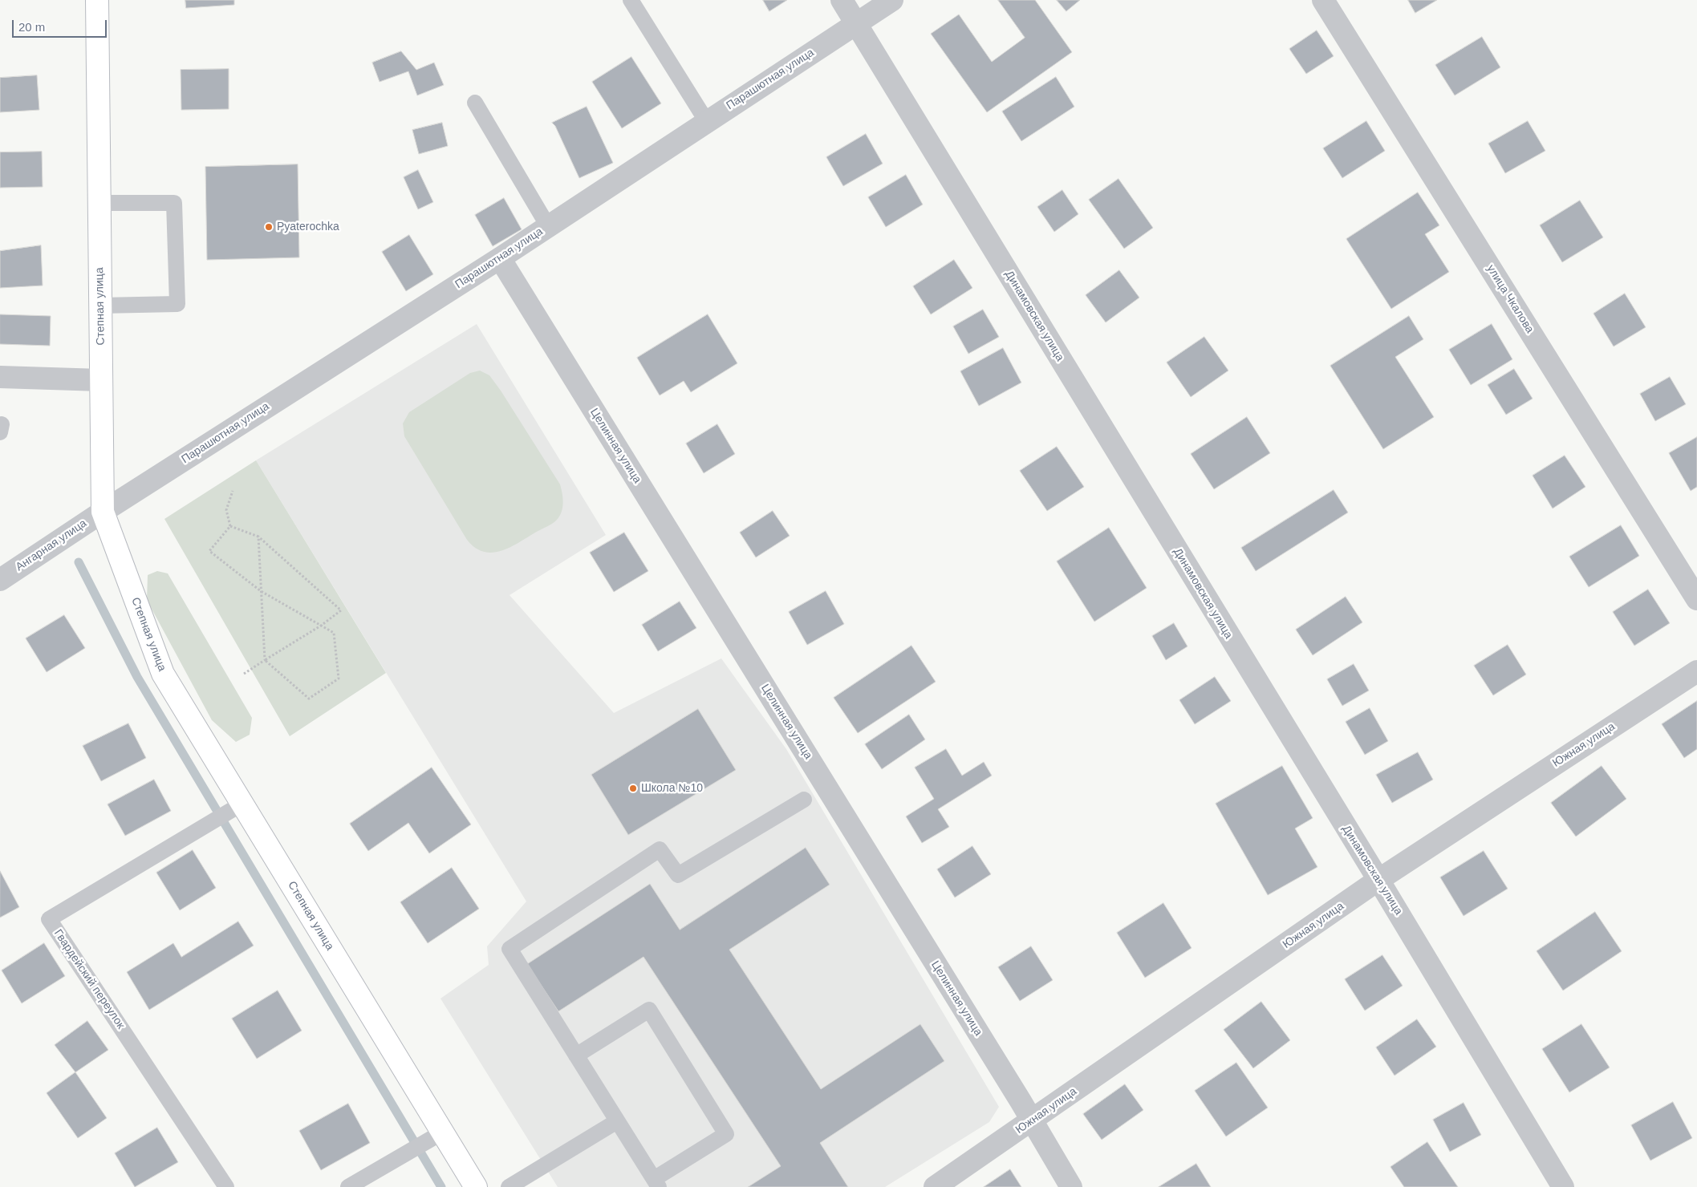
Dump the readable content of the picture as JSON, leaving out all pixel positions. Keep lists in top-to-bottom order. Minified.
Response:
{"streets":{"street":["Парашютная улица","улица Чкалова","Степная улица","Динамовская улица","Целинная улица","Ангарная улица","Южная улица"],"lane":["Гвардейский переулок"]},"crossings":[["Парашютная улица","Степная улица"],["Парашютная улица","Динамовская улица"],["Парашютная улица","Целинная улица"],["Парашютная улица","Ангарная улица"],["Степная улица","Ангарная улица"],["Степная улица","Гвардейский переулок"],["Динамовская улица","Южная улица"],["Целинная улица","Южная улица"]],"places":["Pyaterochka","Школа №10"],"scale_bar":"20 m"}
